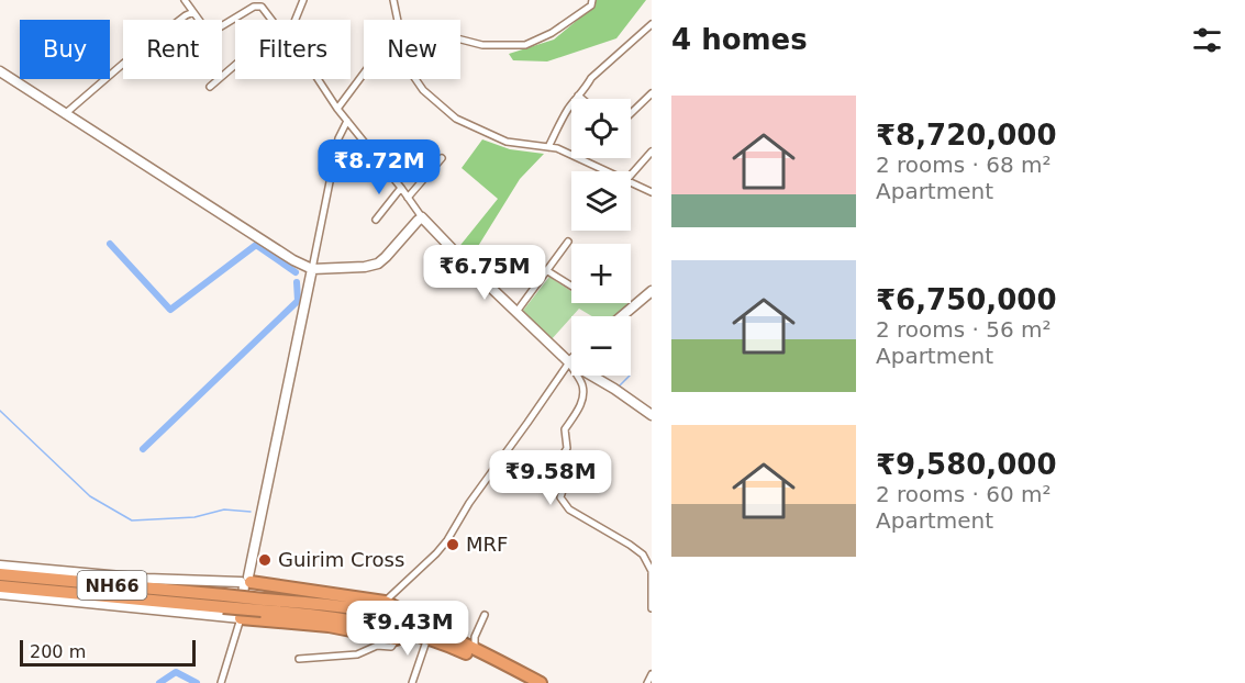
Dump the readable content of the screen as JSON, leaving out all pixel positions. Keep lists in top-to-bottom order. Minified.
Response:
{"streets":{"highway":["NH66"]},"places":["MRF","Guirim Cross"],"scale_bar":"200 m","page":{"heading":"4 homes","chip":["Buy","Rent","Filters","New"],"list":[{"name":"₹8,720,000","note":"2 rooms · 68 m² · Apartment"},{"name":"₹6,750,000","note":"2 rooms · 56 m² · Apartment"},{"name":"₹9,580,000","note":"2 rooms · 60 m² · Apartment"}],"map_buttons":["+","−"],"price":["₹8.72M","₹6.75M","₹9.58M","₹9.43M"],"scale":"200 m"}}
